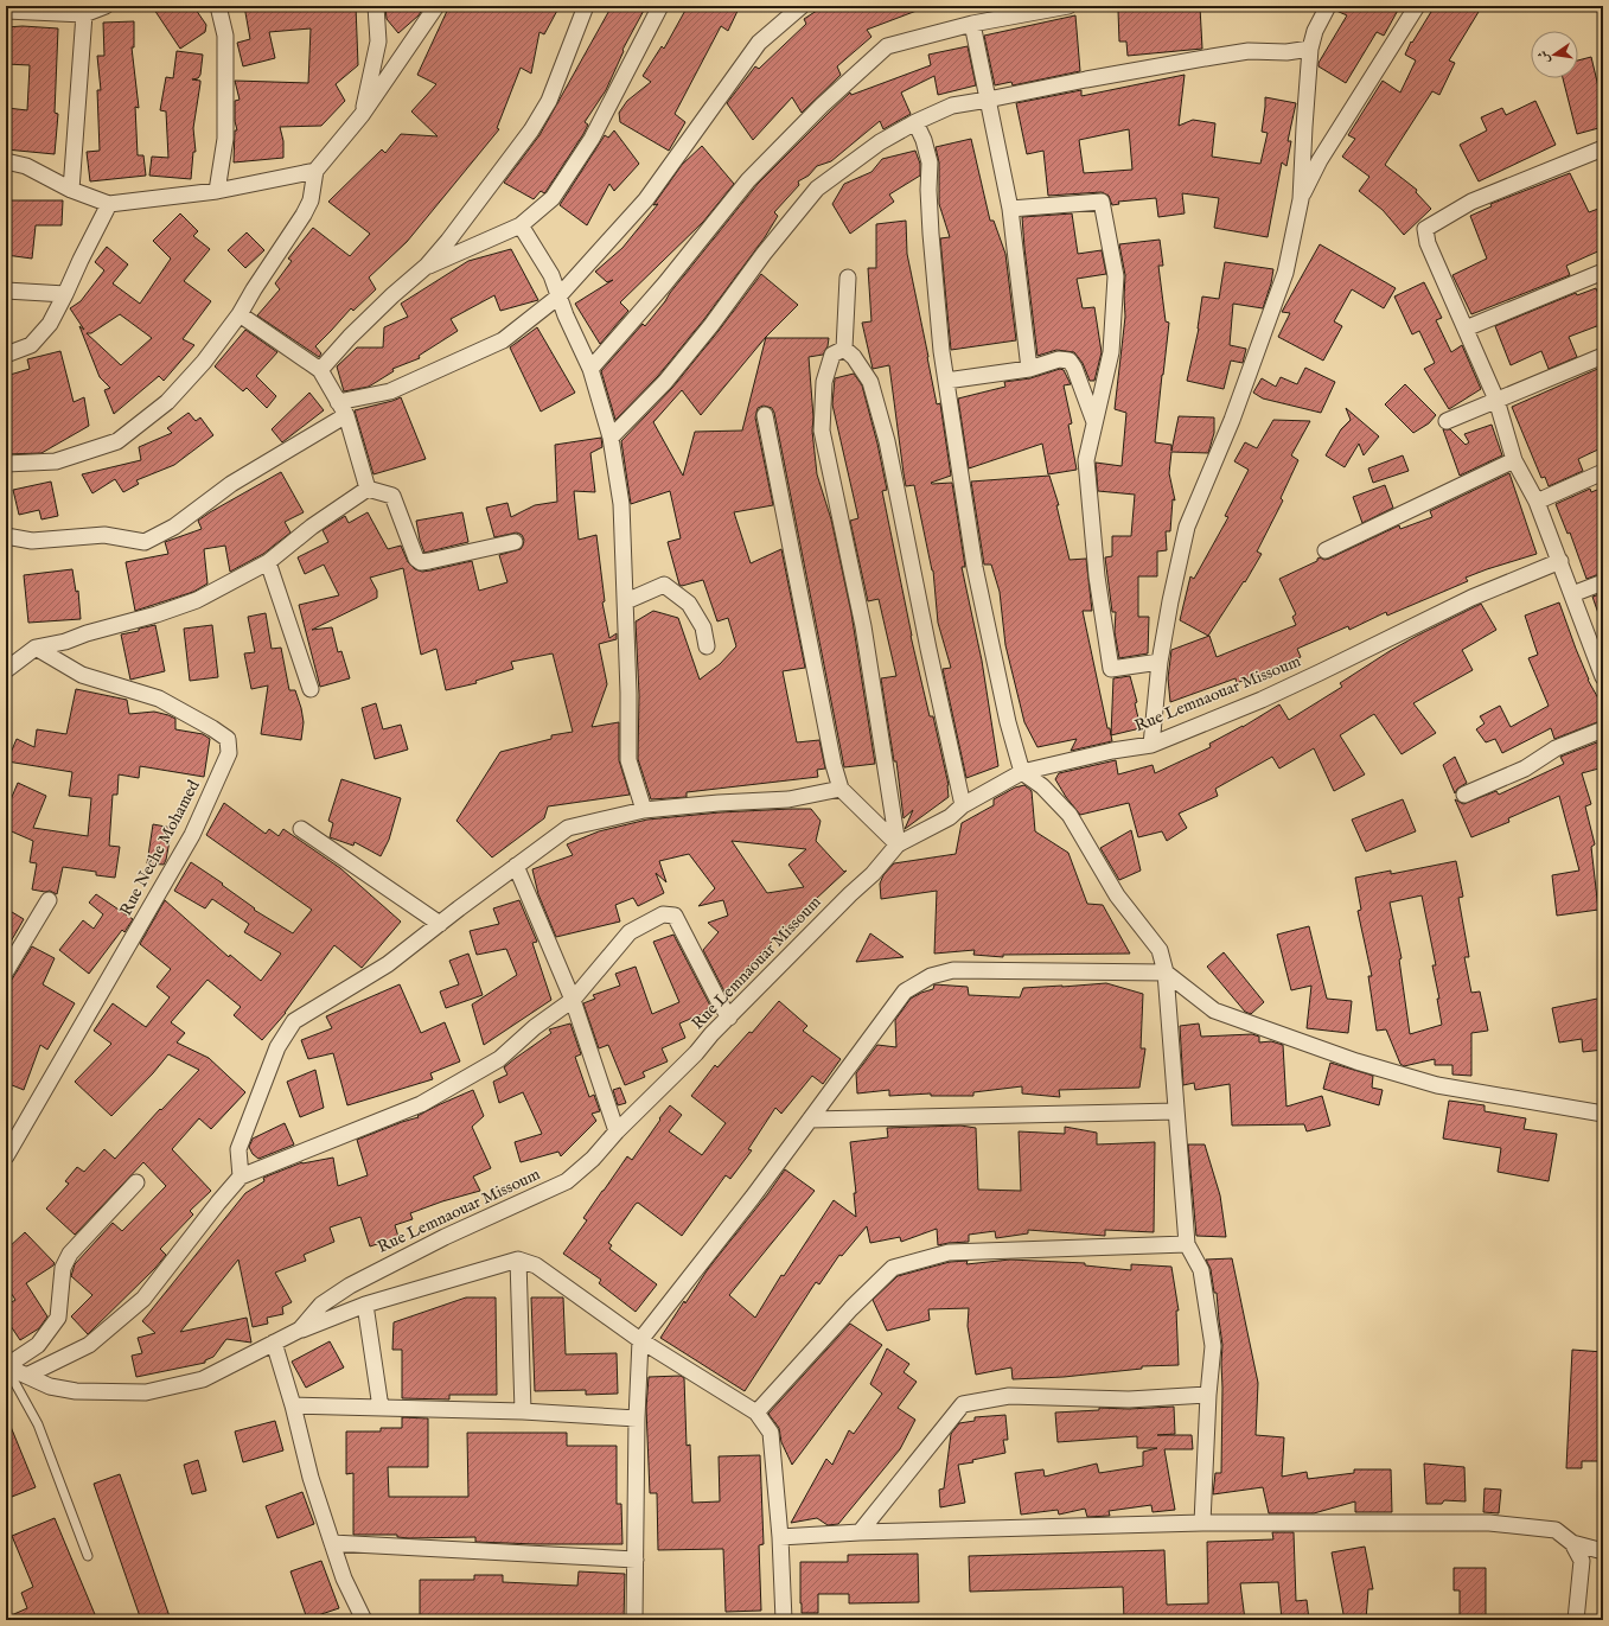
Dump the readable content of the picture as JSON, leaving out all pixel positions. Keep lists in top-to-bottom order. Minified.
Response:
{"streets":{"street":["Rue Lemnaouar Missoum","Rue Neche Mohamed"]},"north":"left"}
